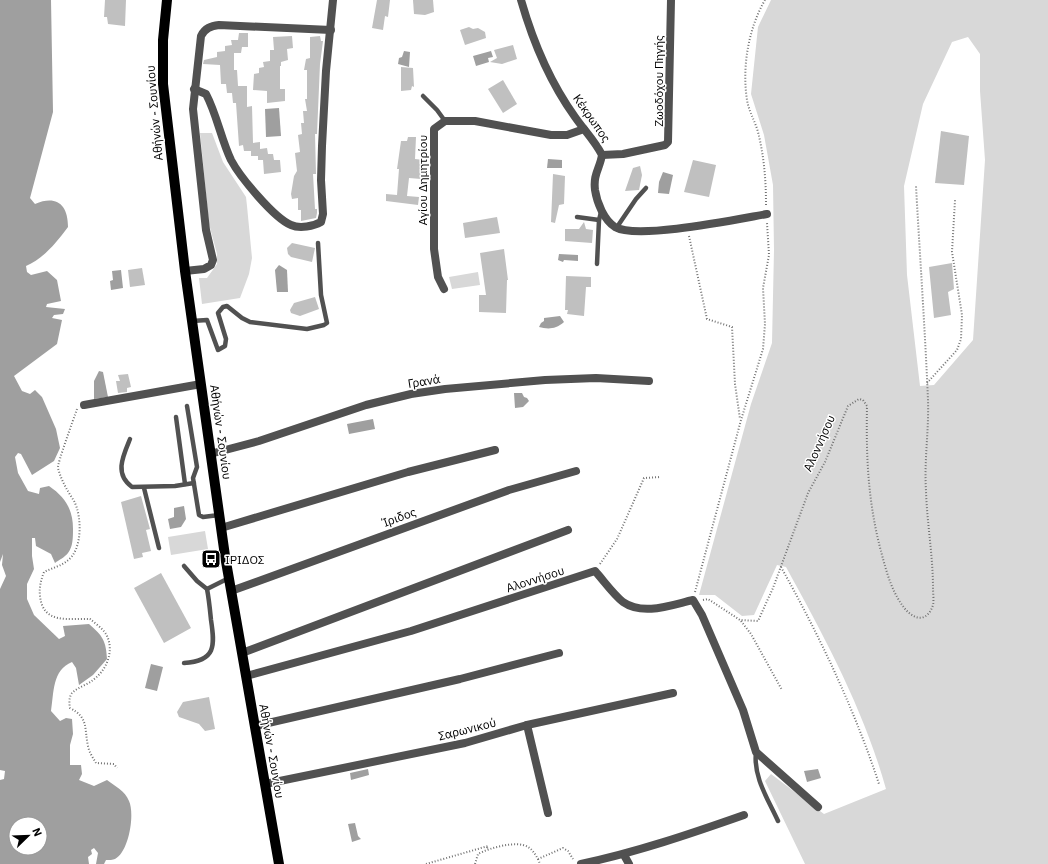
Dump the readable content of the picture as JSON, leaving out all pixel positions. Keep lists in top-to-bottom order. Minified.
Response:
{"streets":{"main road":["Αθήνών - Σουνίου"],"street":["Ζωοδόχου Πηγής","Κέκρωπος","Αγίου Δημητρίου","Γρανά","Αλοννήσου","Ίριδος","Σαρωνικού"]},"crossings":[["Ζωοδόχου Πηγής","Κέκρωπος"],["Αθήνών - Σουνίου","Γρανά"],["Αθήνών - Σουνίου","Αλοννήσου"],["Αθήνών - Σουνίου","Ίριδος"],["Αθήνών - Σουνίου","Σαρωνικού"]],"places":{"bus stop":["ΙΡΙΔΟΣ"]},"north":"top right"}
